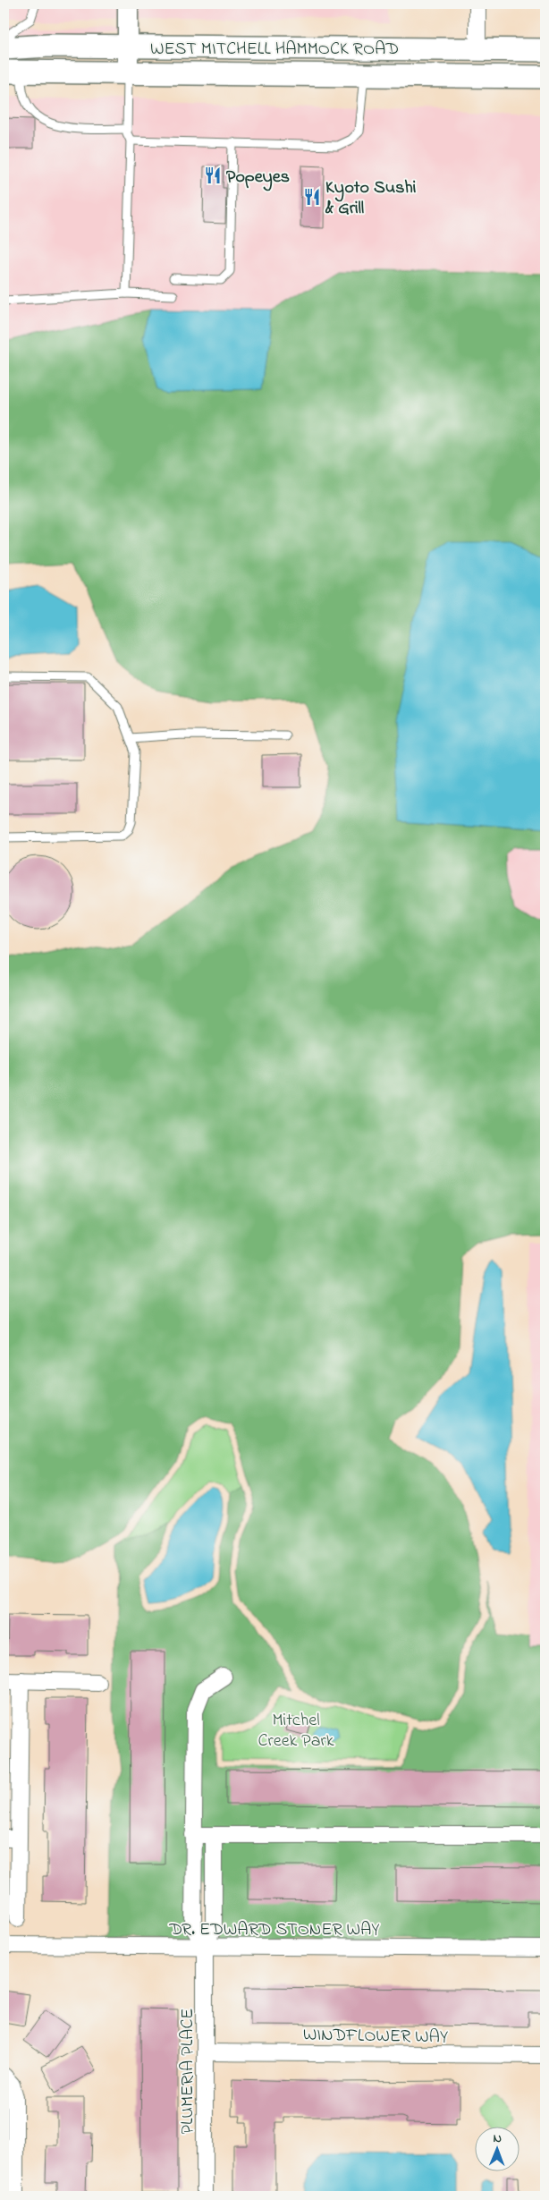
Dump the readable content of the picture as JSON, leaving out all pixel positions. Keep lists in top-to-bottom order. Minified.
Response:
{"streets":{"main road":["WEST MITCHELL HAMMOCK ROAD"],"street":["DR. EDWARD STONER WAY","WINDFLOWER WAY","PLUMERIA PLACE"]},"crossings":[["DR. EDWARD STONER WAY","PLUMERIA PLACE"],["WINDFLOWER WAY","PLUMERIA PLACE"]],"parks":["Mitchel Creek Park"],"places":{"restaurant":["Popeyes","Kyoto Sushi & Grill"]},"north":"top"}
